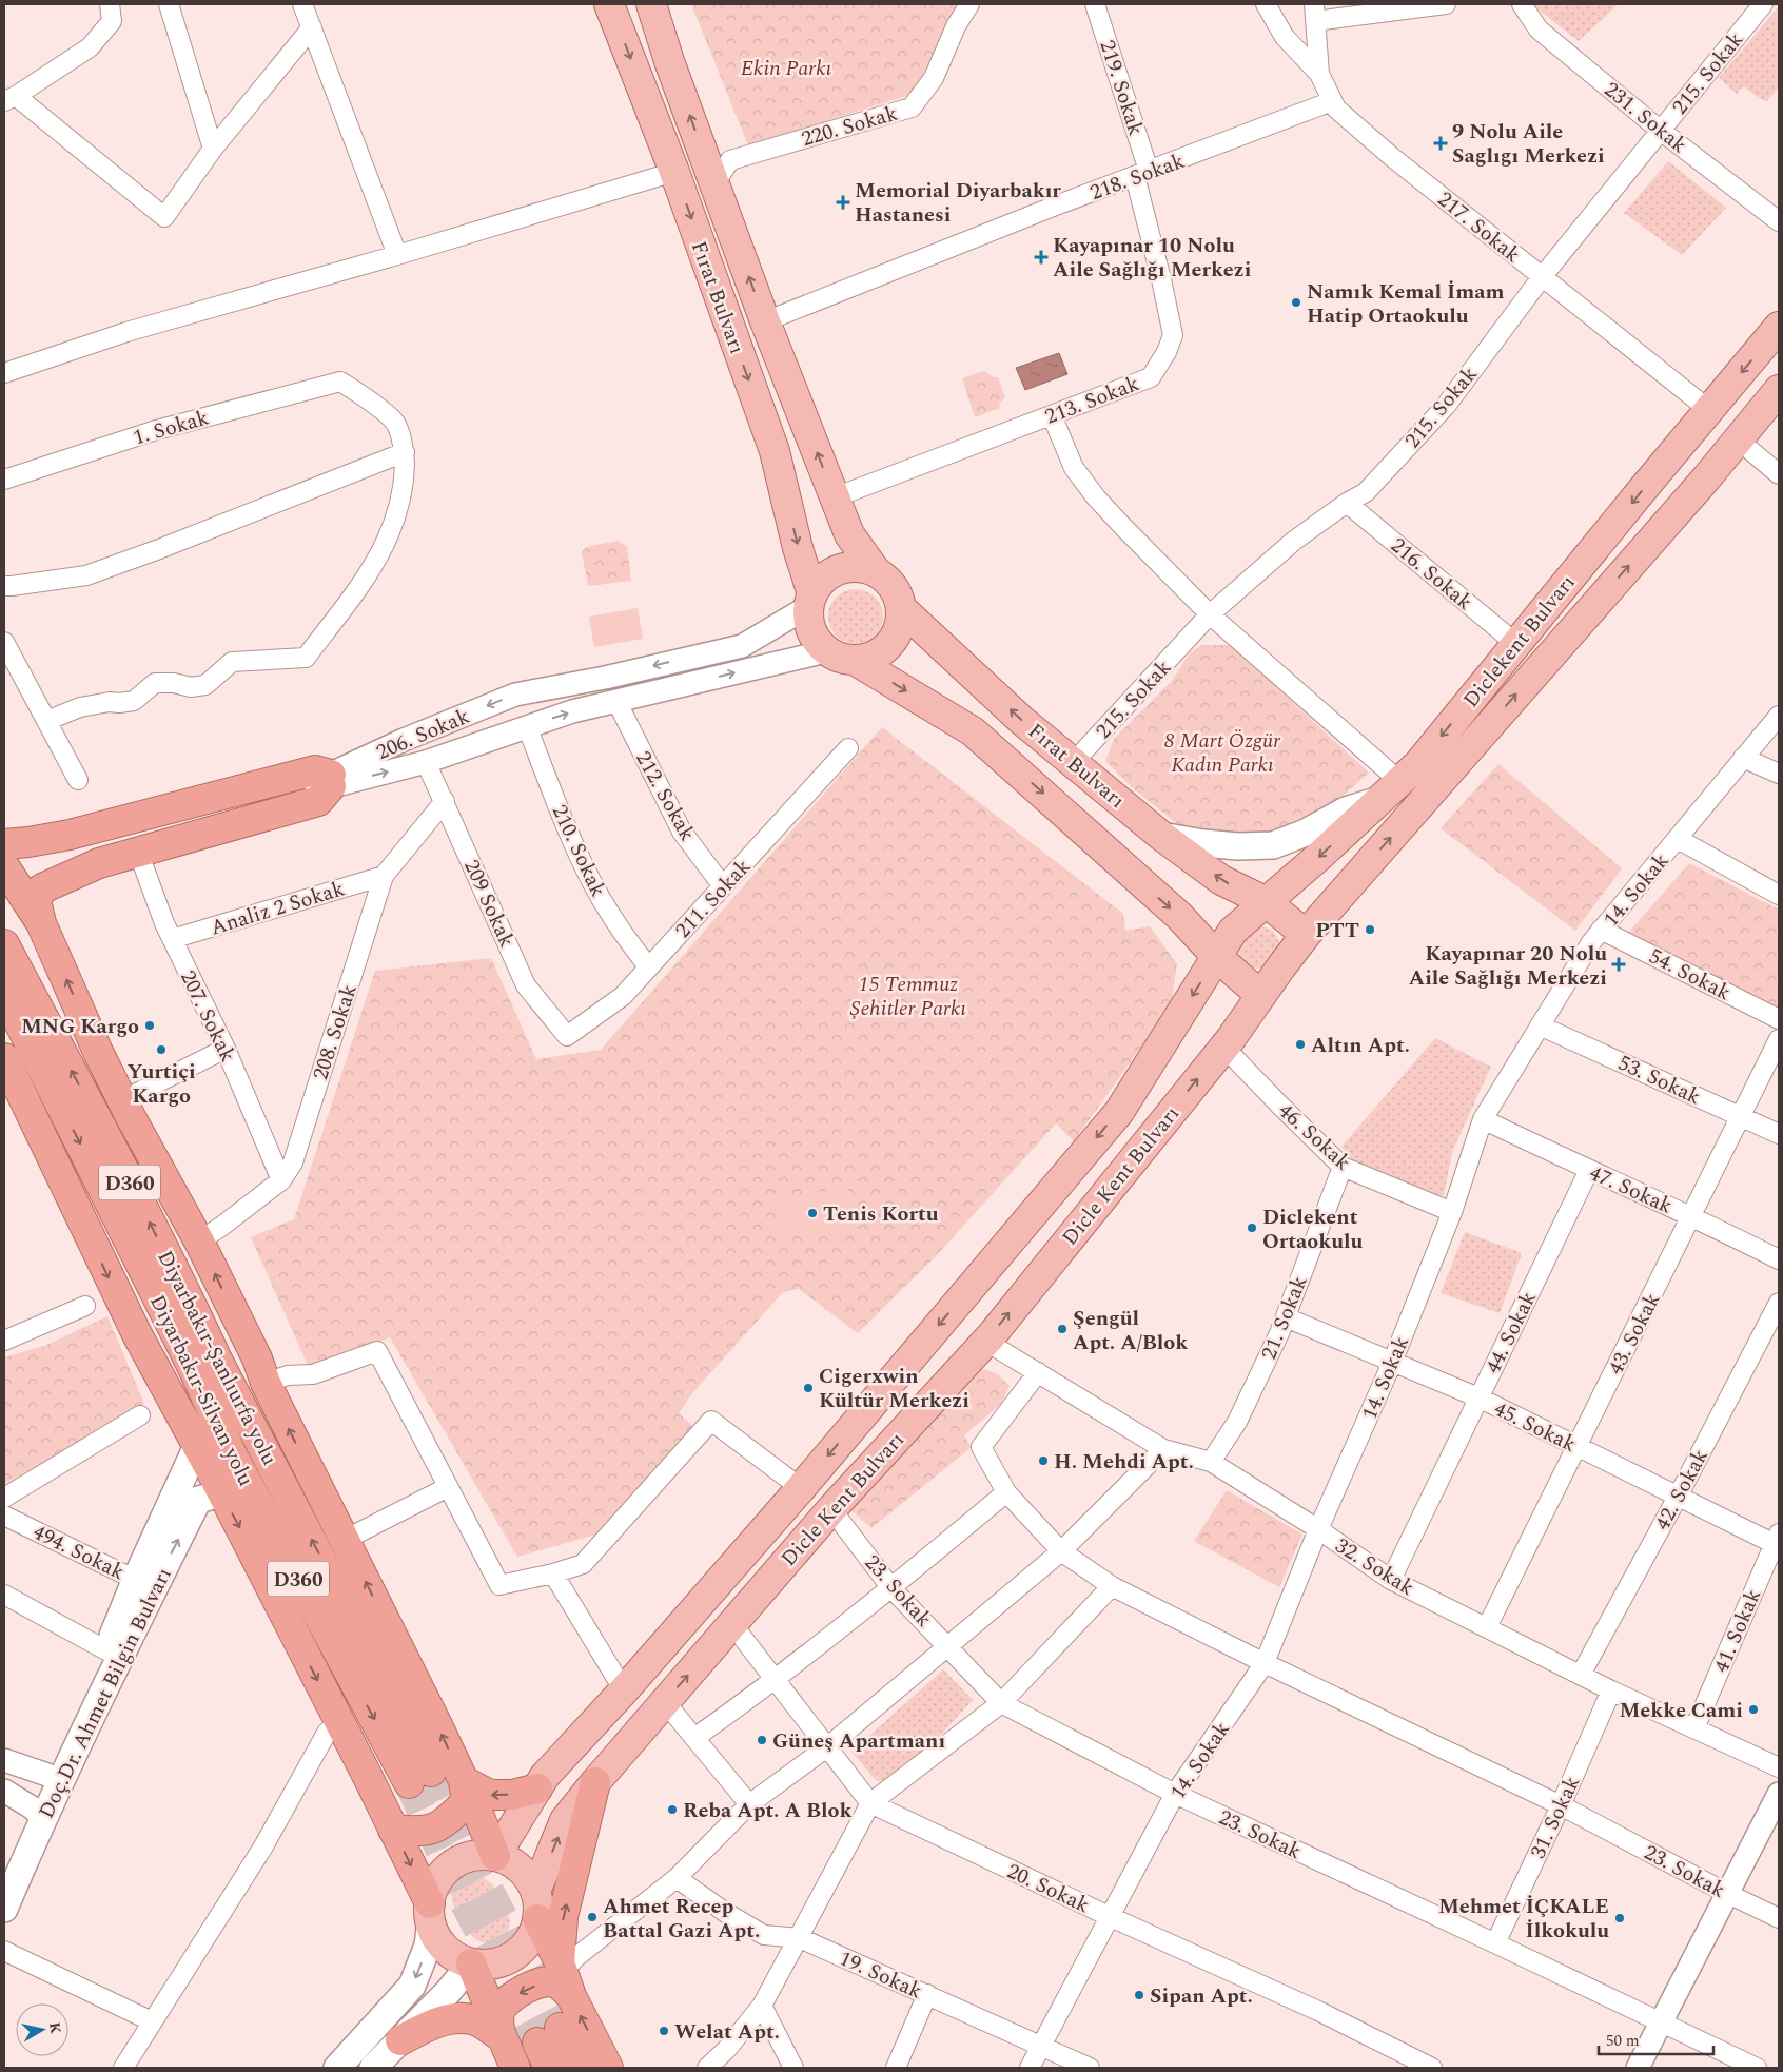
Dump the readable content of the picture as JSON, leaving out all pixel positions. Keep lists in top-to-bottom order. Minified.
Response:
{"streets":{"highway":["D360","Diyarbakır-Şanlıurfa yolu","Diyarbakır-Silvan yolu"],"main road":["Fırat Bulvarı","Diclekent Bulvarı","Dicle Kent Bulvarı","Doç.Dr. Ahmet Bilgin Bulvarı"],"street":["215. Sokak","219. Sokak","231. Sokak","220. Sokak","218. Sokak","217. Sokak","213. Sokak","1. Sokak","216. Sokak","206. Sokak","212. Sokak","210. Sokak","14. Sokak","211. Sokak","209 Sokak","Analiz 2 Sokak","54. Sokak","207. Sokak","208. Sokak","53. Sokak","46. Sokak","47. Sokak","21. Sokak","44. Sokak","43. Sokak","45. Sokak","42. Sokak","494. Sokak","32. Sokak","23. Sokak","41. Sokak","31. Sokak","20. Sokak","19. Sokak"]},"crossings":[["215. Sokak","231. Sokak"],["215. Sokak","217. Sokak"],["215. Sokak","Fırat Bulvarı"],["215. Sokak","216. Sokak"],["219. Sokak","218. Sokak"],["219. Sokak","213. Sokak"],["220. Sokak","Fırat Bulvarı"],["218. Sokak","217. Sokak"],["218. Sokak","Fırat Bulvarı"],["218. Sokak","213. Sokak"],["217. Sokak","Diclekent Bulvarı"],["Fırat Bulvarı","213. Sokak"],["Fırat Bulvarı","Diclekent Bulvarı"],["Fırat Bulvarı","206. Sokak"],["Fırat Bulvarı","Dicle Kent Bulvarı"],["216. Sokak","Diclekent Bulvarı"],["Diclekent Bulvarı","Dicle Kent Bulvarı"],["206. Sokak","212. Sokak"],["206. Sokak","210. Sokak"],["206. Sokak","209 Sokak"],["212. Sokak","211. Sokak"],["210. Sokak","211. Sokak"],["14. Sokak","54. Sokak"],["14. Sokak","53. Sokak"],["14. Sokak","46. Sokak"],["14. Sokak","47. Sokak"],["14. Sokak","45. Sokak"],["14. Sokak","32. Sokak"],["14. Sokak","23. Sokak"],["14. Sokak","20. Sokak"],["14. Sokak","19. Sokak"],["211. Sokak","209 Sokak"],["209 Sokak","208. Sokak"],["Analiz 2 Sokak","207. Sokak"],["Analiz 2 Sokak","208. Sokak"],["207. Sokak","208. Sokak"],["53. Sokak","43. Sokak"],["46. Sokak","Dicle Kent Bulvarı"],["46. Sokak","21. Sokak"],["Dicle Kent Bulvarı","32. Sokak"],["Dicle Kent Bulvarı","23. Sokak"],["Dicle Kent Bulvarı","20. Sokak"],["47. Sokak","44. Sokak"],["47. Sokak","43. Sokak"],["21. Sokak","45. Sokak"],["21. Sokak","32. Sokak"],["44. Sokak","45. Sokak"],["44. Sokak","32. Sokak"],["43. Sokak","45. Sokak"],["43. Sokak","32. Sokak"],["Diyarbakır-Şanlıurfa yolu","Diyarbakır-Silvan yolu"],["45. Sokak","42. Sokak"],["45. Sokak","41. Sokak"],["42. Sokak","32. Sokak"],["494. Sokak","Doç.Dr. Ahmet Bilgin Bulvarı"],["32. Sokak","23. Sokak"],["32. Sokak","41. Sokak"],["32. Sokak","31. Sokak"],["23. Sokak","31. Sokak"]],"parks":["Ekin Parkı","8 Mart Özgür Kadın Parkı","15 Temmuz Şehitler Parkı"],"places":{"health":["9 Nolu Aile Saglıgı Merkezi","Memorial Diyarbakır Hastanesi","Kayapınar 10 Nolu Aile Sağlığı Merkezi","Kayapınar 20 Nolu Aile Sağlığı Merkezi"],"other":["Namık Kemal İmam Hatip Ortaokulu","PTT","MNG Kargo","Altın Apt.","Yurtiçi Kargo","Tenis Kortu","Diclekent Ortaokulu","Şengül Apt. A/Blok","Cigerxwin Kültür Merkezi","H. Mehdi Apt.","Mekke Cami","Güneş Apartmanı","Reba Apt. A Blok","Ahmet Recep Battal Gazi Apt.","Mehmet İÇKALE İlkokulu","Sipan Apt.","Welat Apt."]},"scale_bar":"50 m","north":"right"}
